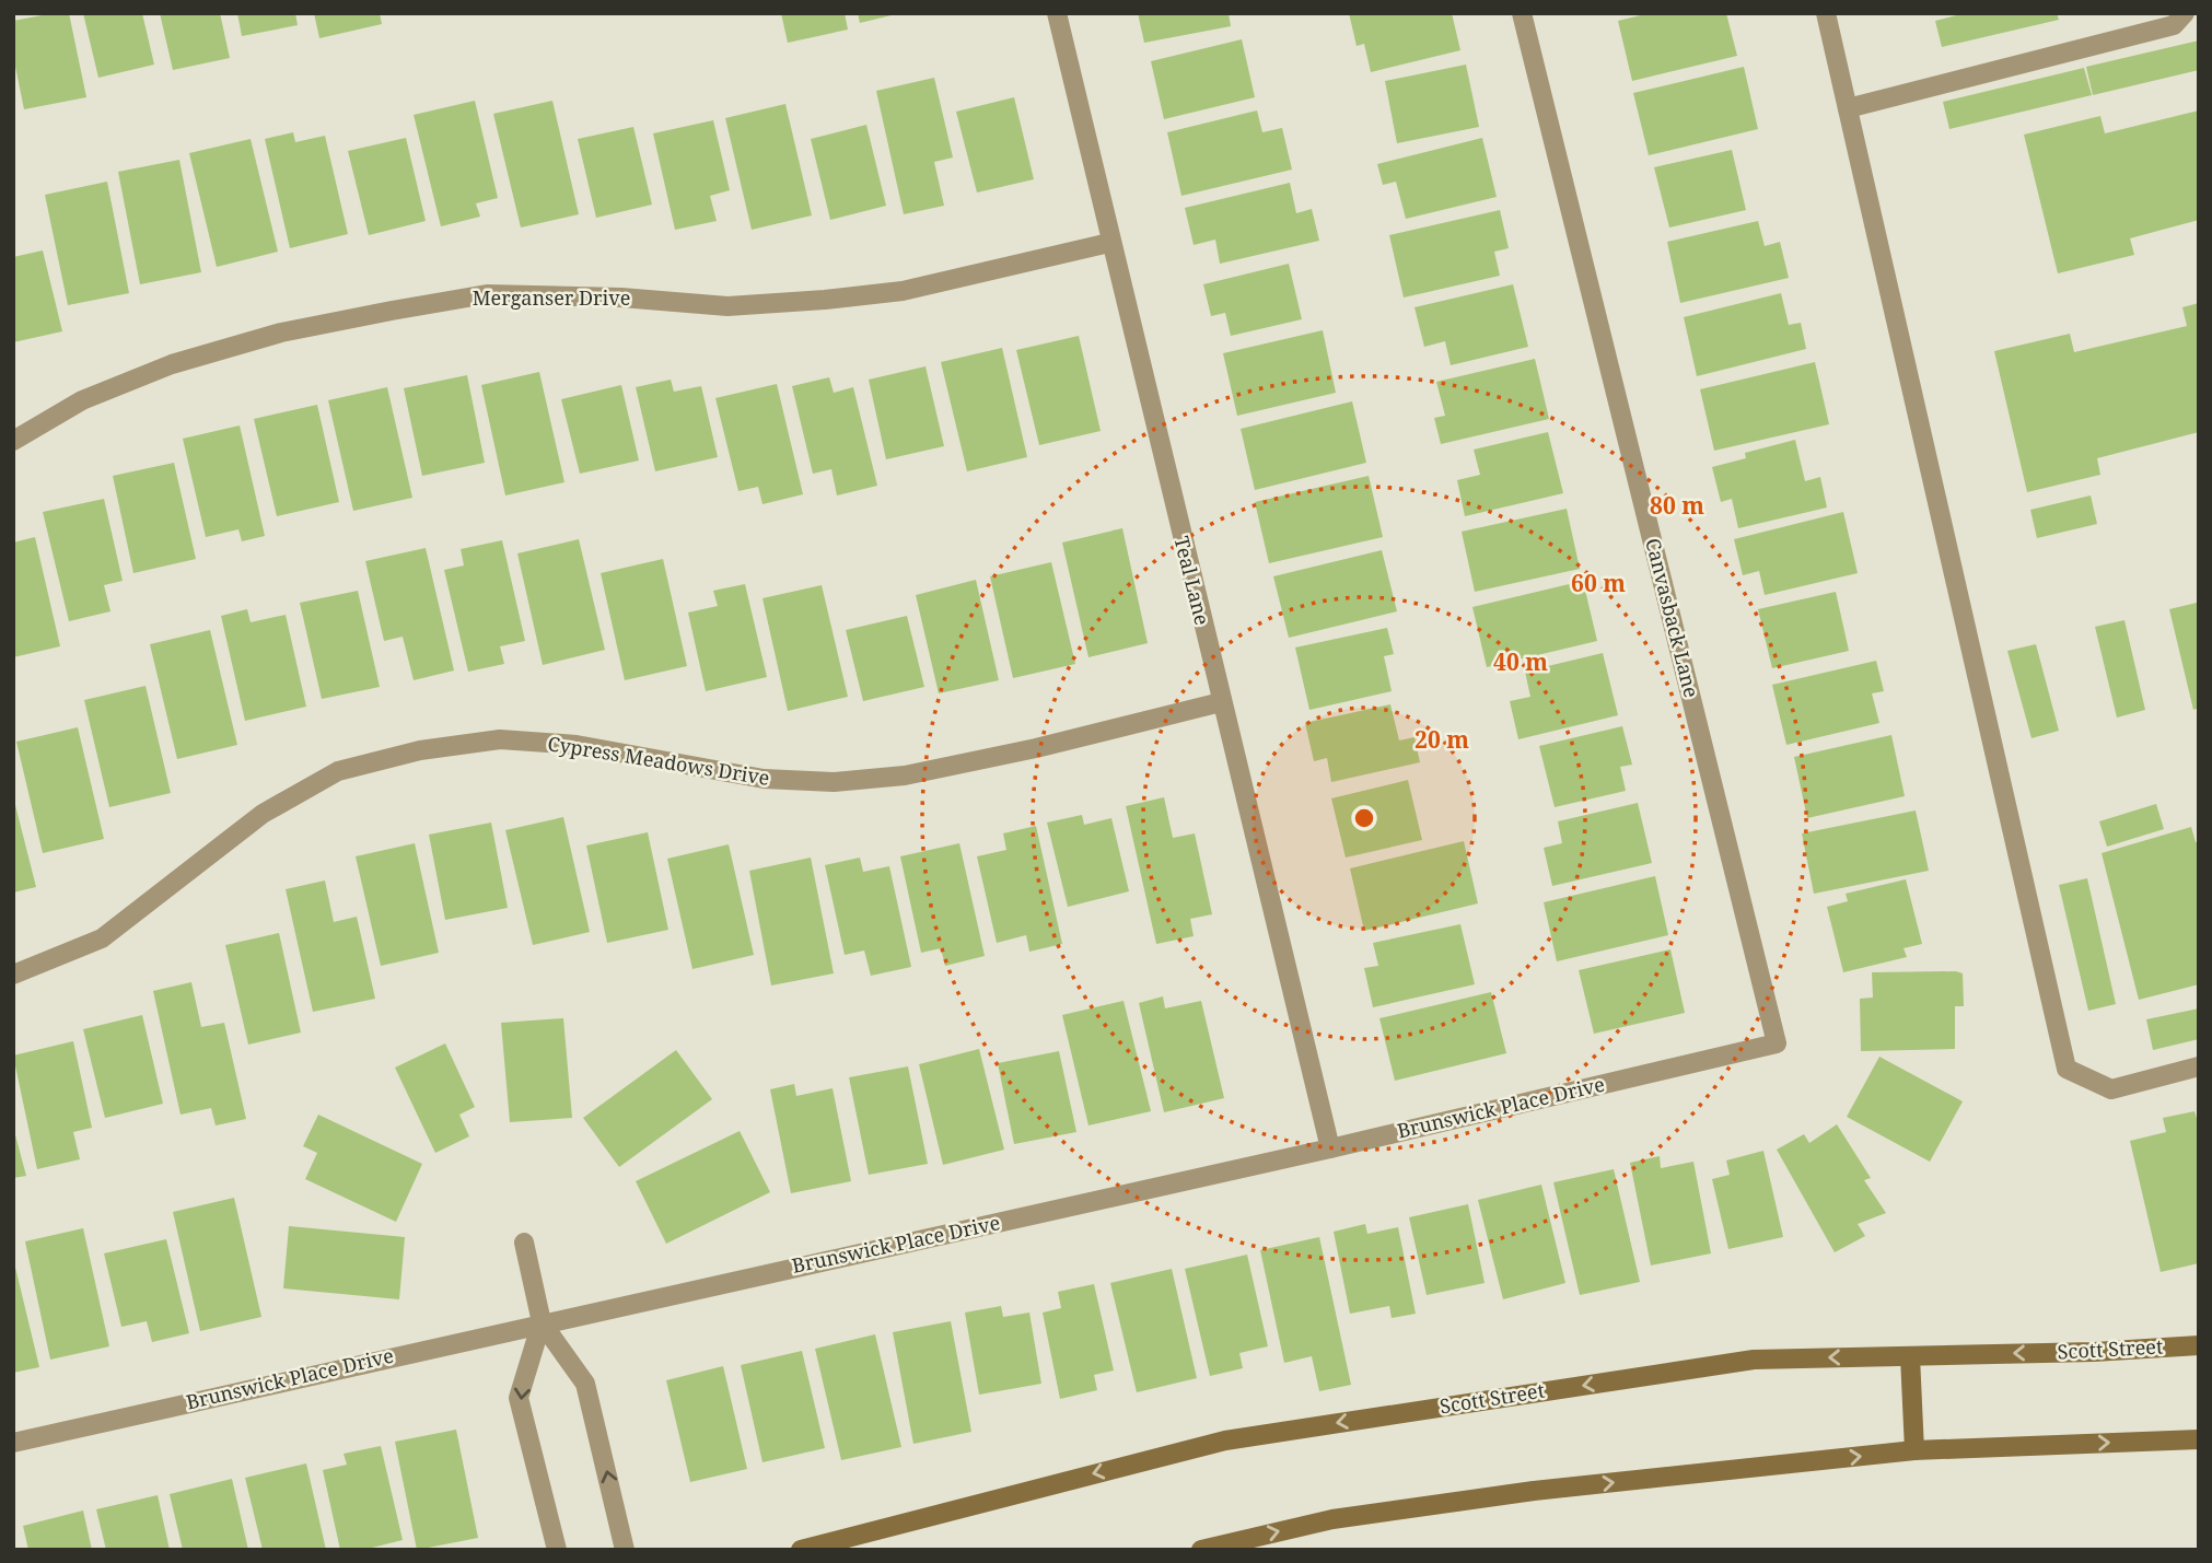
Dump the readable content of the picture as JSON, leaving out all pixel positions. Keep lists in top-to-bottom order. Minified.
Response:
{"streets":{"main road":["Scott Street"],"street":["Merganser Drive","Teal Lane","Canvasback Lane","Cypress Meadows Drive","Brunswick Place Drive"]},"crossings":[["Merganser Drive","Teal Lane"],["Teal Lane","Cypress Meadows Drive"],["Teal Lane","Brunswick Place Drive"],["Canvasback Lane","Brunswick Place Drive"]],"rings":["80 m","60 m","40 m","20 m"]}
